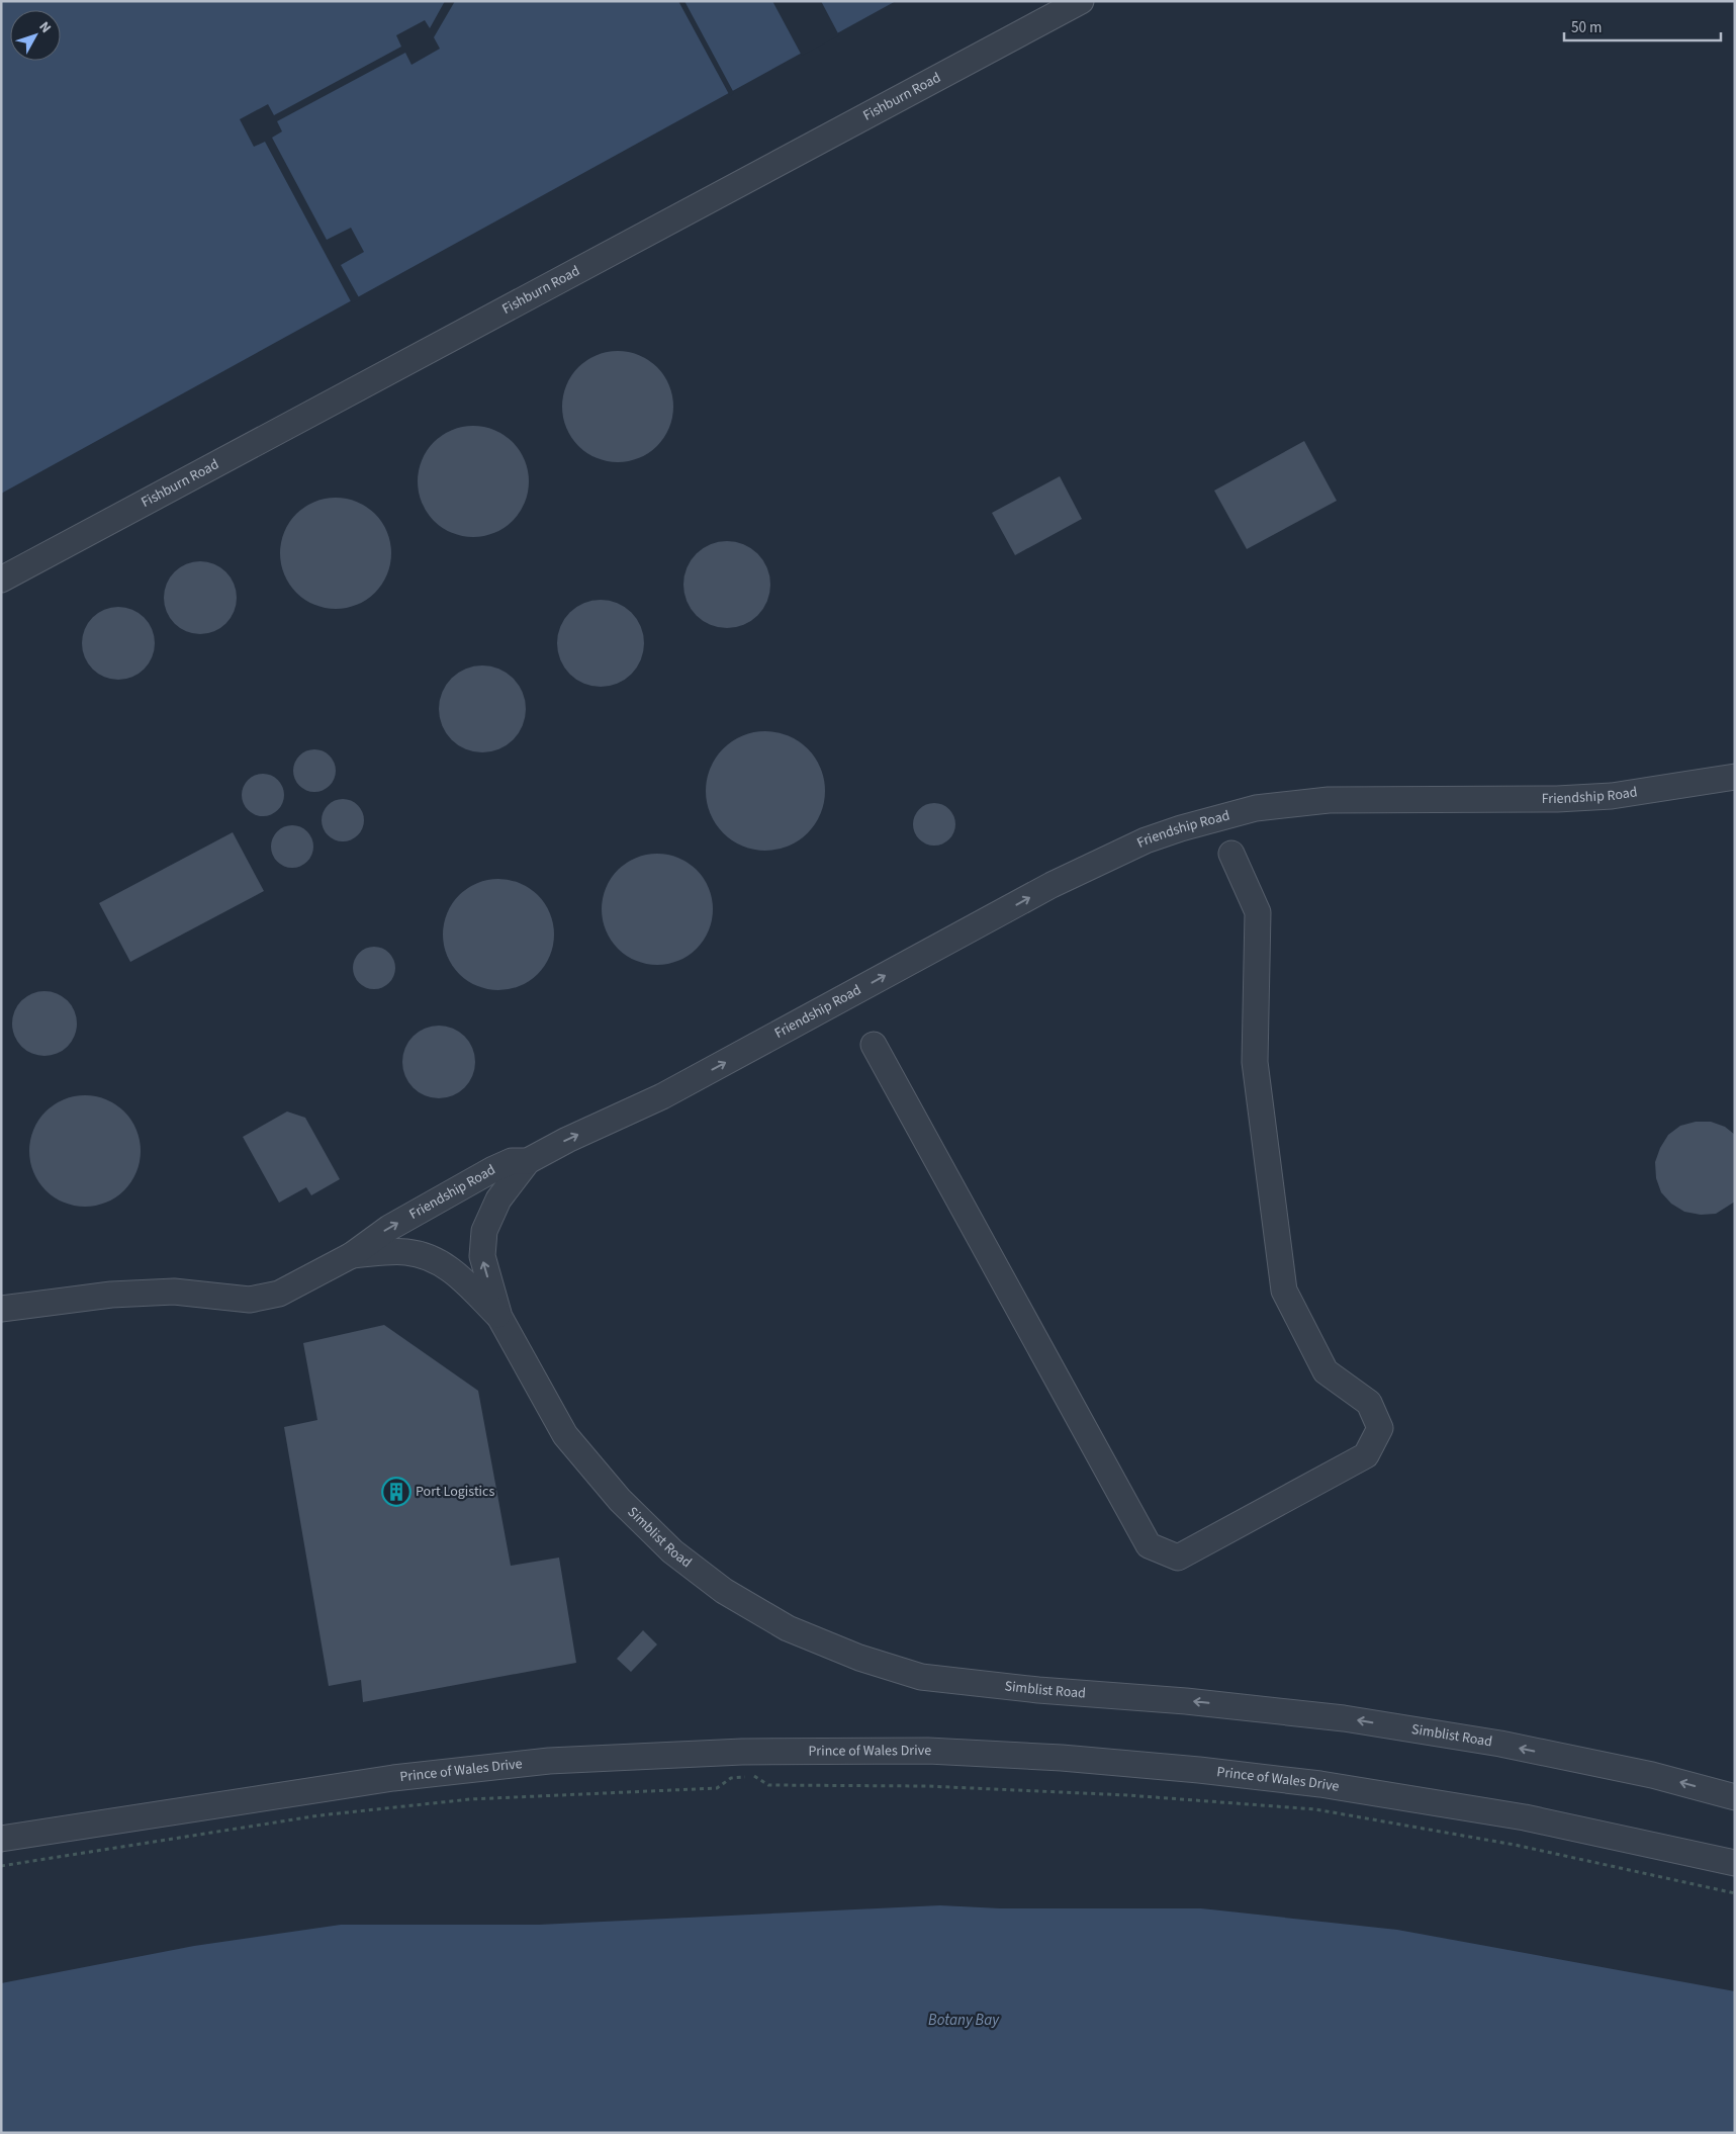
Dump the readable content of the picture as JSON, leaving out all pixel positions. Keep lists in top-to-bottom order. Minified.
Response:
{"streets":{"street":["Fishburn Road","Friendship Road","Simblist Road","Prince of Wales Drive"]},"crossings":[["Friendship Road","Simblist Road"]],"one_way":["Friendship Road","Simblist Road"],"water":["Botany Bay"],"places":{"building":["Port Logistics"]},"scale_bar":"50 m","north":"top right"}
